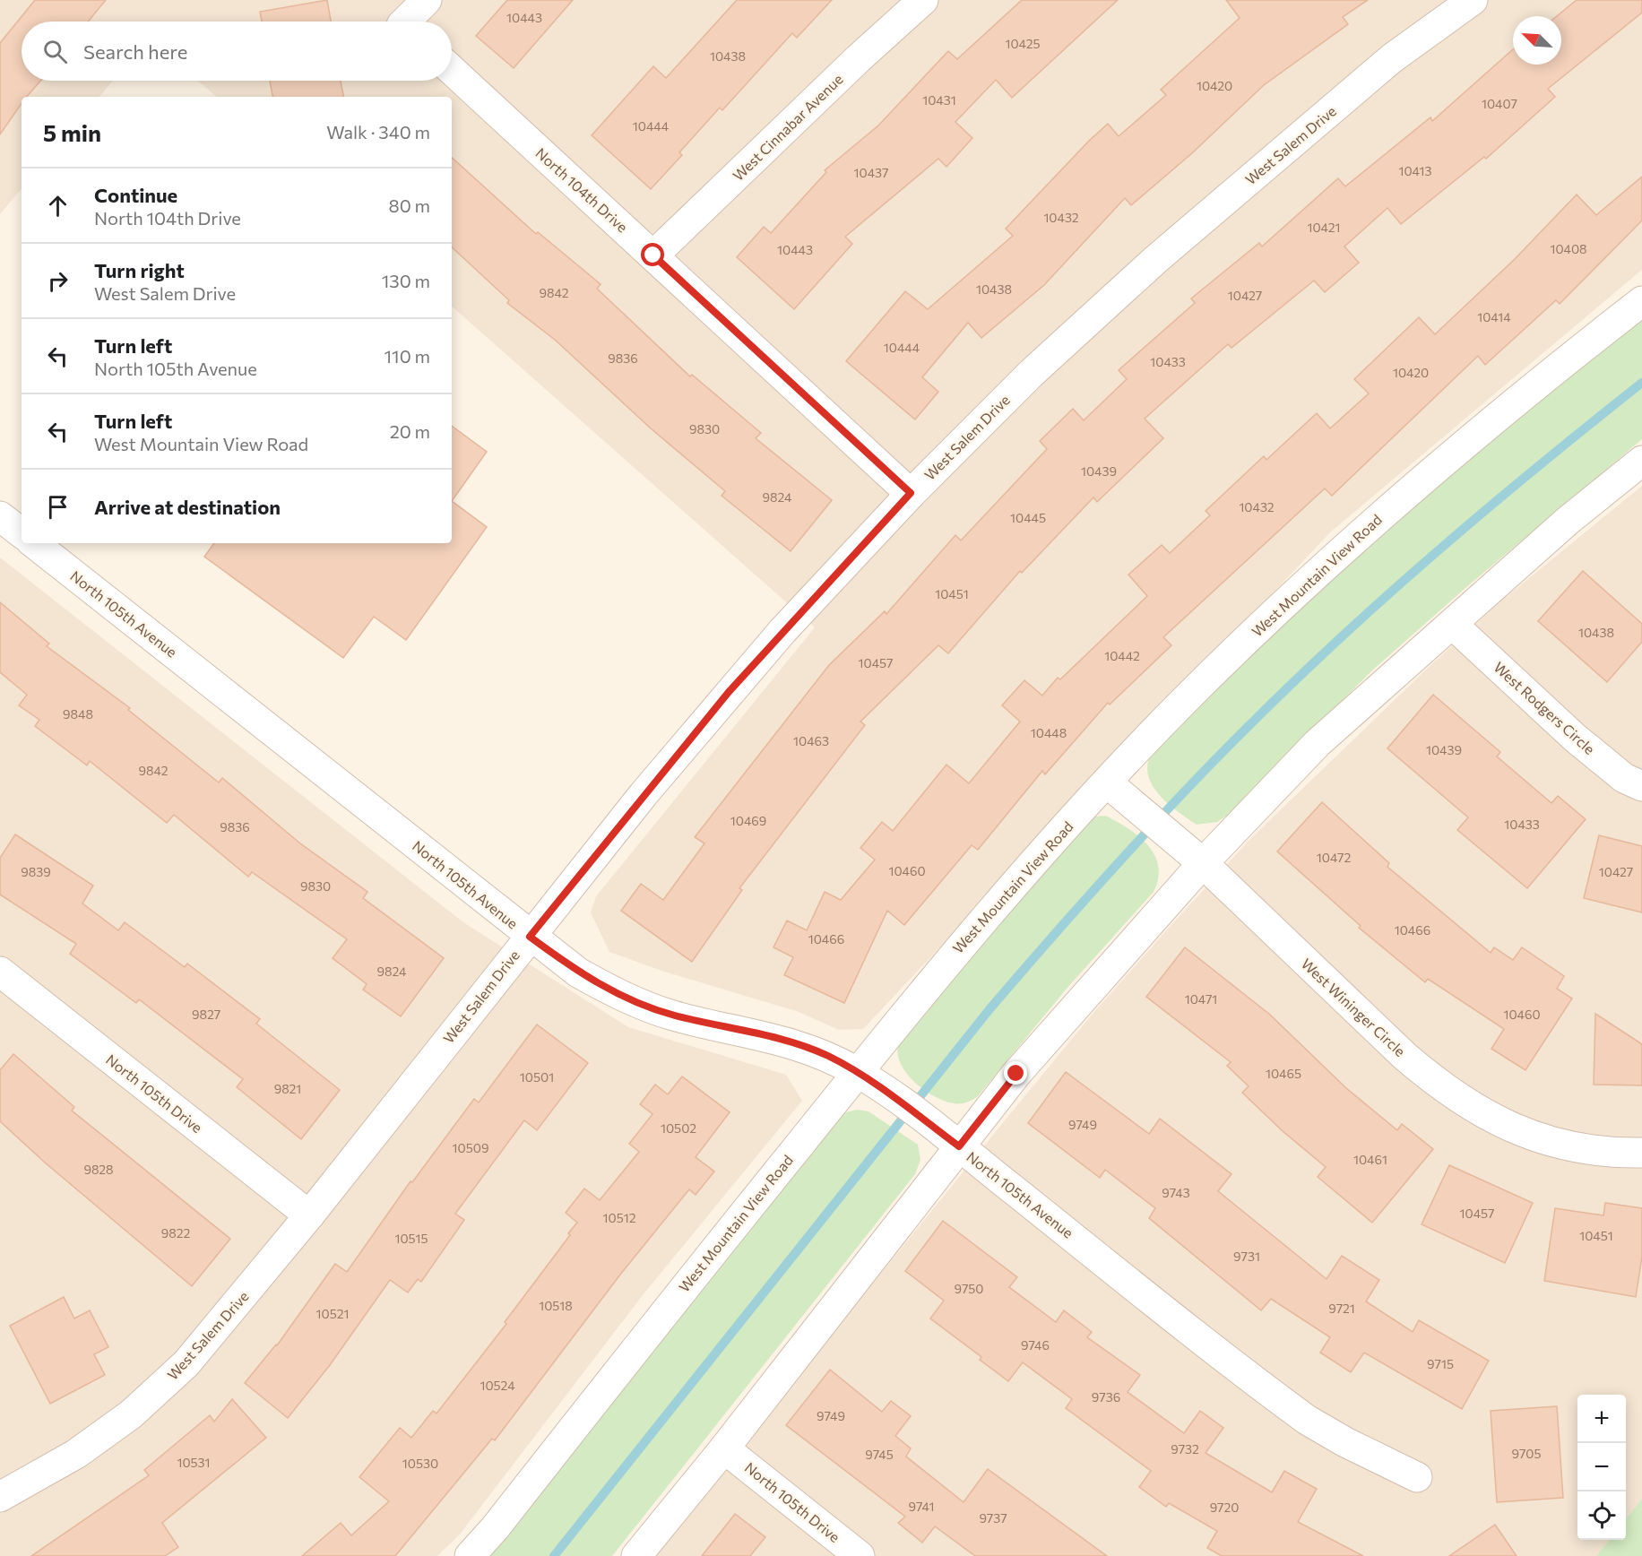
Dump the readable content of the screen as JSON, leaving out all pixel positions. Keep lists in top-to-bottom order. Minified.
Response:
{"streets":{"street":["West Cinnabar Avenue","West Salem Drive","North 104th Drive","West Mountain View Road","North 105th Avenue","West Rodgers Circle","West Wininger Circle","North 105th Drive"]},"crossings":[["West Cinnabar Avenue","North 104th Drive"],["West Salem Drive","North 104th Drive"],["West Salem Drive","North 105th Avenue"],["West Salem Drive","North 105th Drive"],["West Mountain View Road","North 105th Avenue"],["West Mountain View Road","West Wininger Circle"]],"house_numbers":["10443","10425","10438","10420","10431","10407","10444","10413","10437","10432","10421","10408","10443","10438","9842","10427","10414","10444","9836","10433","10420","9830","10439","9824","10432","10445","10451","10438","10442","10457","9848","10448","10463","10439","9842","10469","10433","9836","10472","10460","9839","10427","9830","10466","10466","9824","10471","9827","10460","10465","10501","9821","9749","10502","10509","10461","9828","9743","10457","10512","9822","10451","10515","9731","9750","10518","9721","10521","9746","9715","10524","9736","9749","9732","9705","9745","10531","10530","9741","9720","9737"],"north":"top left","page":{"search":"Search here","heading":["5 min","Walk · 340 m"],"list":[["Continue","North 104th Drive","80 m"],["Turn right","West Salem Drive","130 m"],["Turn left","North 105th Avenue","110 m"],["Turn left","West Mountain View Road","20 m"],"Arrive at destination"],"map_buttons":["+","−"]}}
